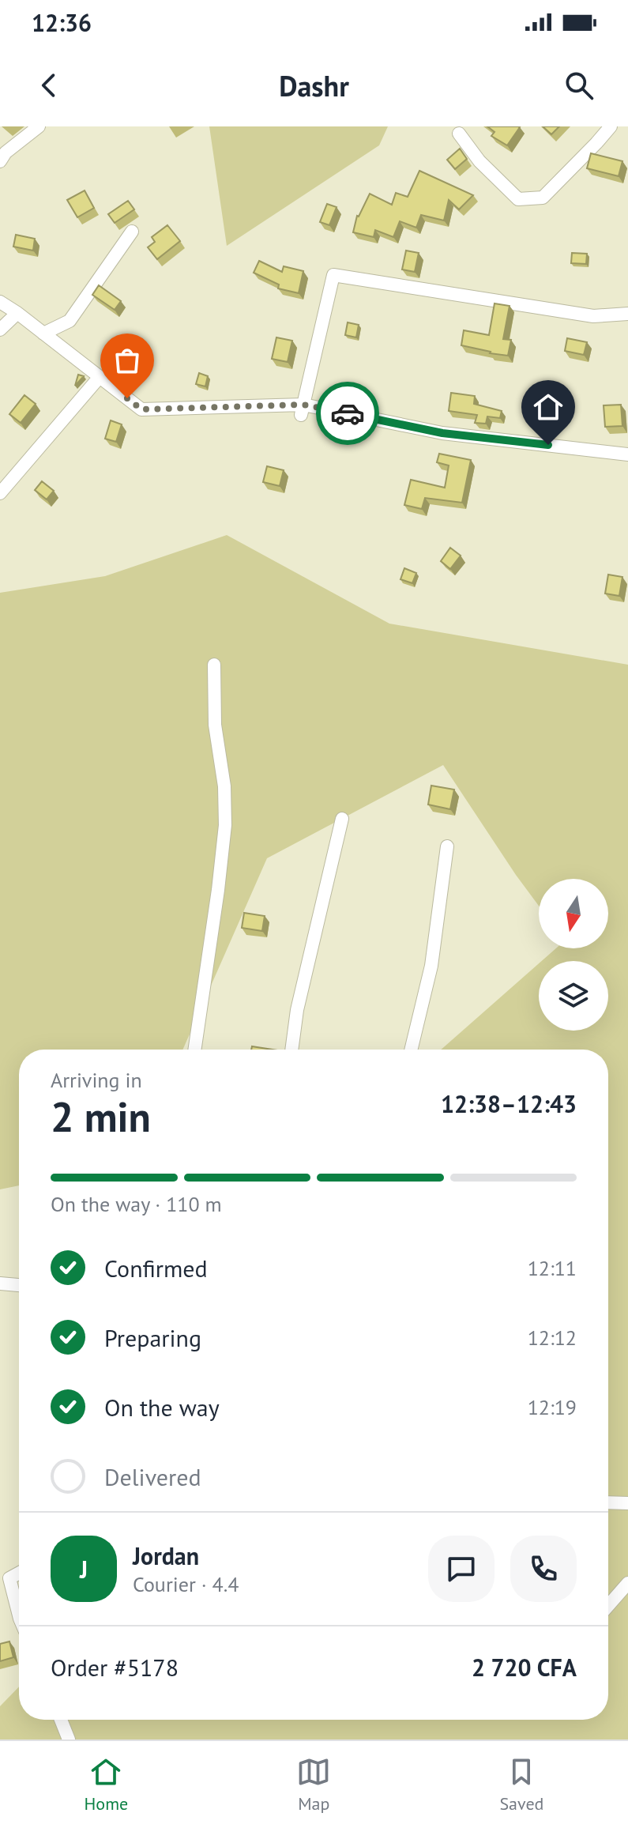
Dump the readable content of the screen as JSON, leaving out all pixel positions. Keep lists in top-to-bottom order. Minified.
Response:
{"north":"bottom","page":{"status":"12:36","header":"Dashr","heading":["2 min","Arriving in","12:38–12:43"],"panel":["Jordan","Courier · 4.4","Order #5178","2 720 CFA"],"bar":"On the way · 110 m","list":[["Confirmed","12:11"],["Preparing","12:12"],["On the way","12:19"],"Delivered"],"round":"J","tabs":["Home","Map","Saved"]}}
